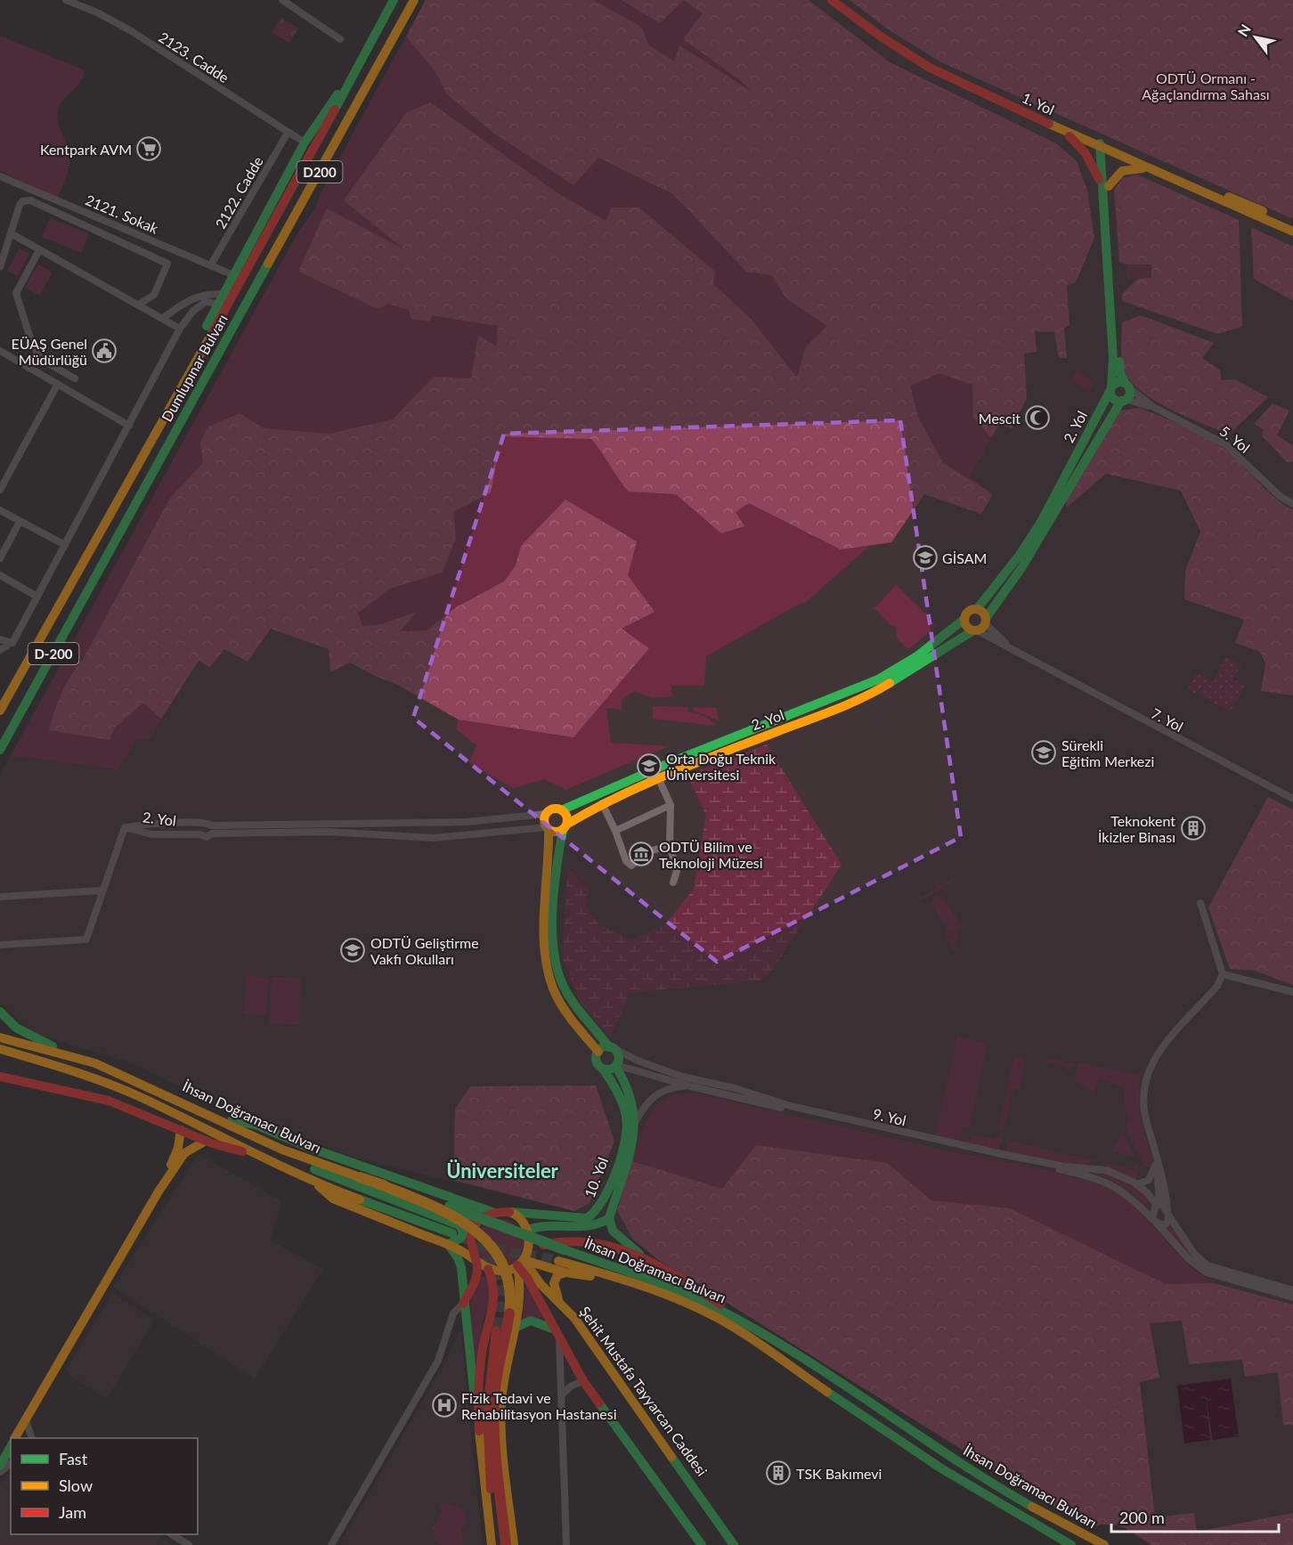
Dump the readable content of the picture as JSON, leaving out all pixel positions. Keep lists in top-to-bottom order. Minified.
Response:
{"streets":{"main road":["1. Yol","D200","Dumlupınar Bulvarı","2. Yol","D-200","İhsan Doğramacı Bulvarı","10. Yol","Şehit Mustafa Tayyarcan Caddesi"],"street":["2123. Cadde","2122. Cadde","2121. Sokak","5. Yol","7. Yol","9. Yol"]},"crossings":[["2123. Cadde","2122. Cadde"],["1. Yol","2. Yol"],["2122. Cadde","2121. Sokak"],["2. Yol","5. Yol"],["2. Yol","7. Yol"],["2. Yol","10. Yol"],["9. Yol","10. Yol"],["10. Yol","Şehit Mustafa Tayyarcan Caddesi"]],"districts":["Üniversiteler"],"parks":["ODTÜ Ormanı - Ağaçlandırma Sahası"],"places":{"supermarket":["Kentpark AVM"],"public building":["EÜAŞ Genel Müdürlüğü"],"mosque":["Mescit"],"school or university":["GİSAM","Sürekli Eğitim Merkezi","Orta Doğu Teknik Üniversitesi","ODTÜ Geliştirme Vakfı Okulları"],"building":["Teknokent İkizler Binası","TSK Bakımevi"],"museum":["ODTÜ Bilim ve Teknoloji Müzesi"],"hospital":["Fizik Tedavi ve Rehabilitasyon Hastanesi"]},"legend":["Fast","Slow","Jam"],"scale_bar":"200 m","north":"top left"}
